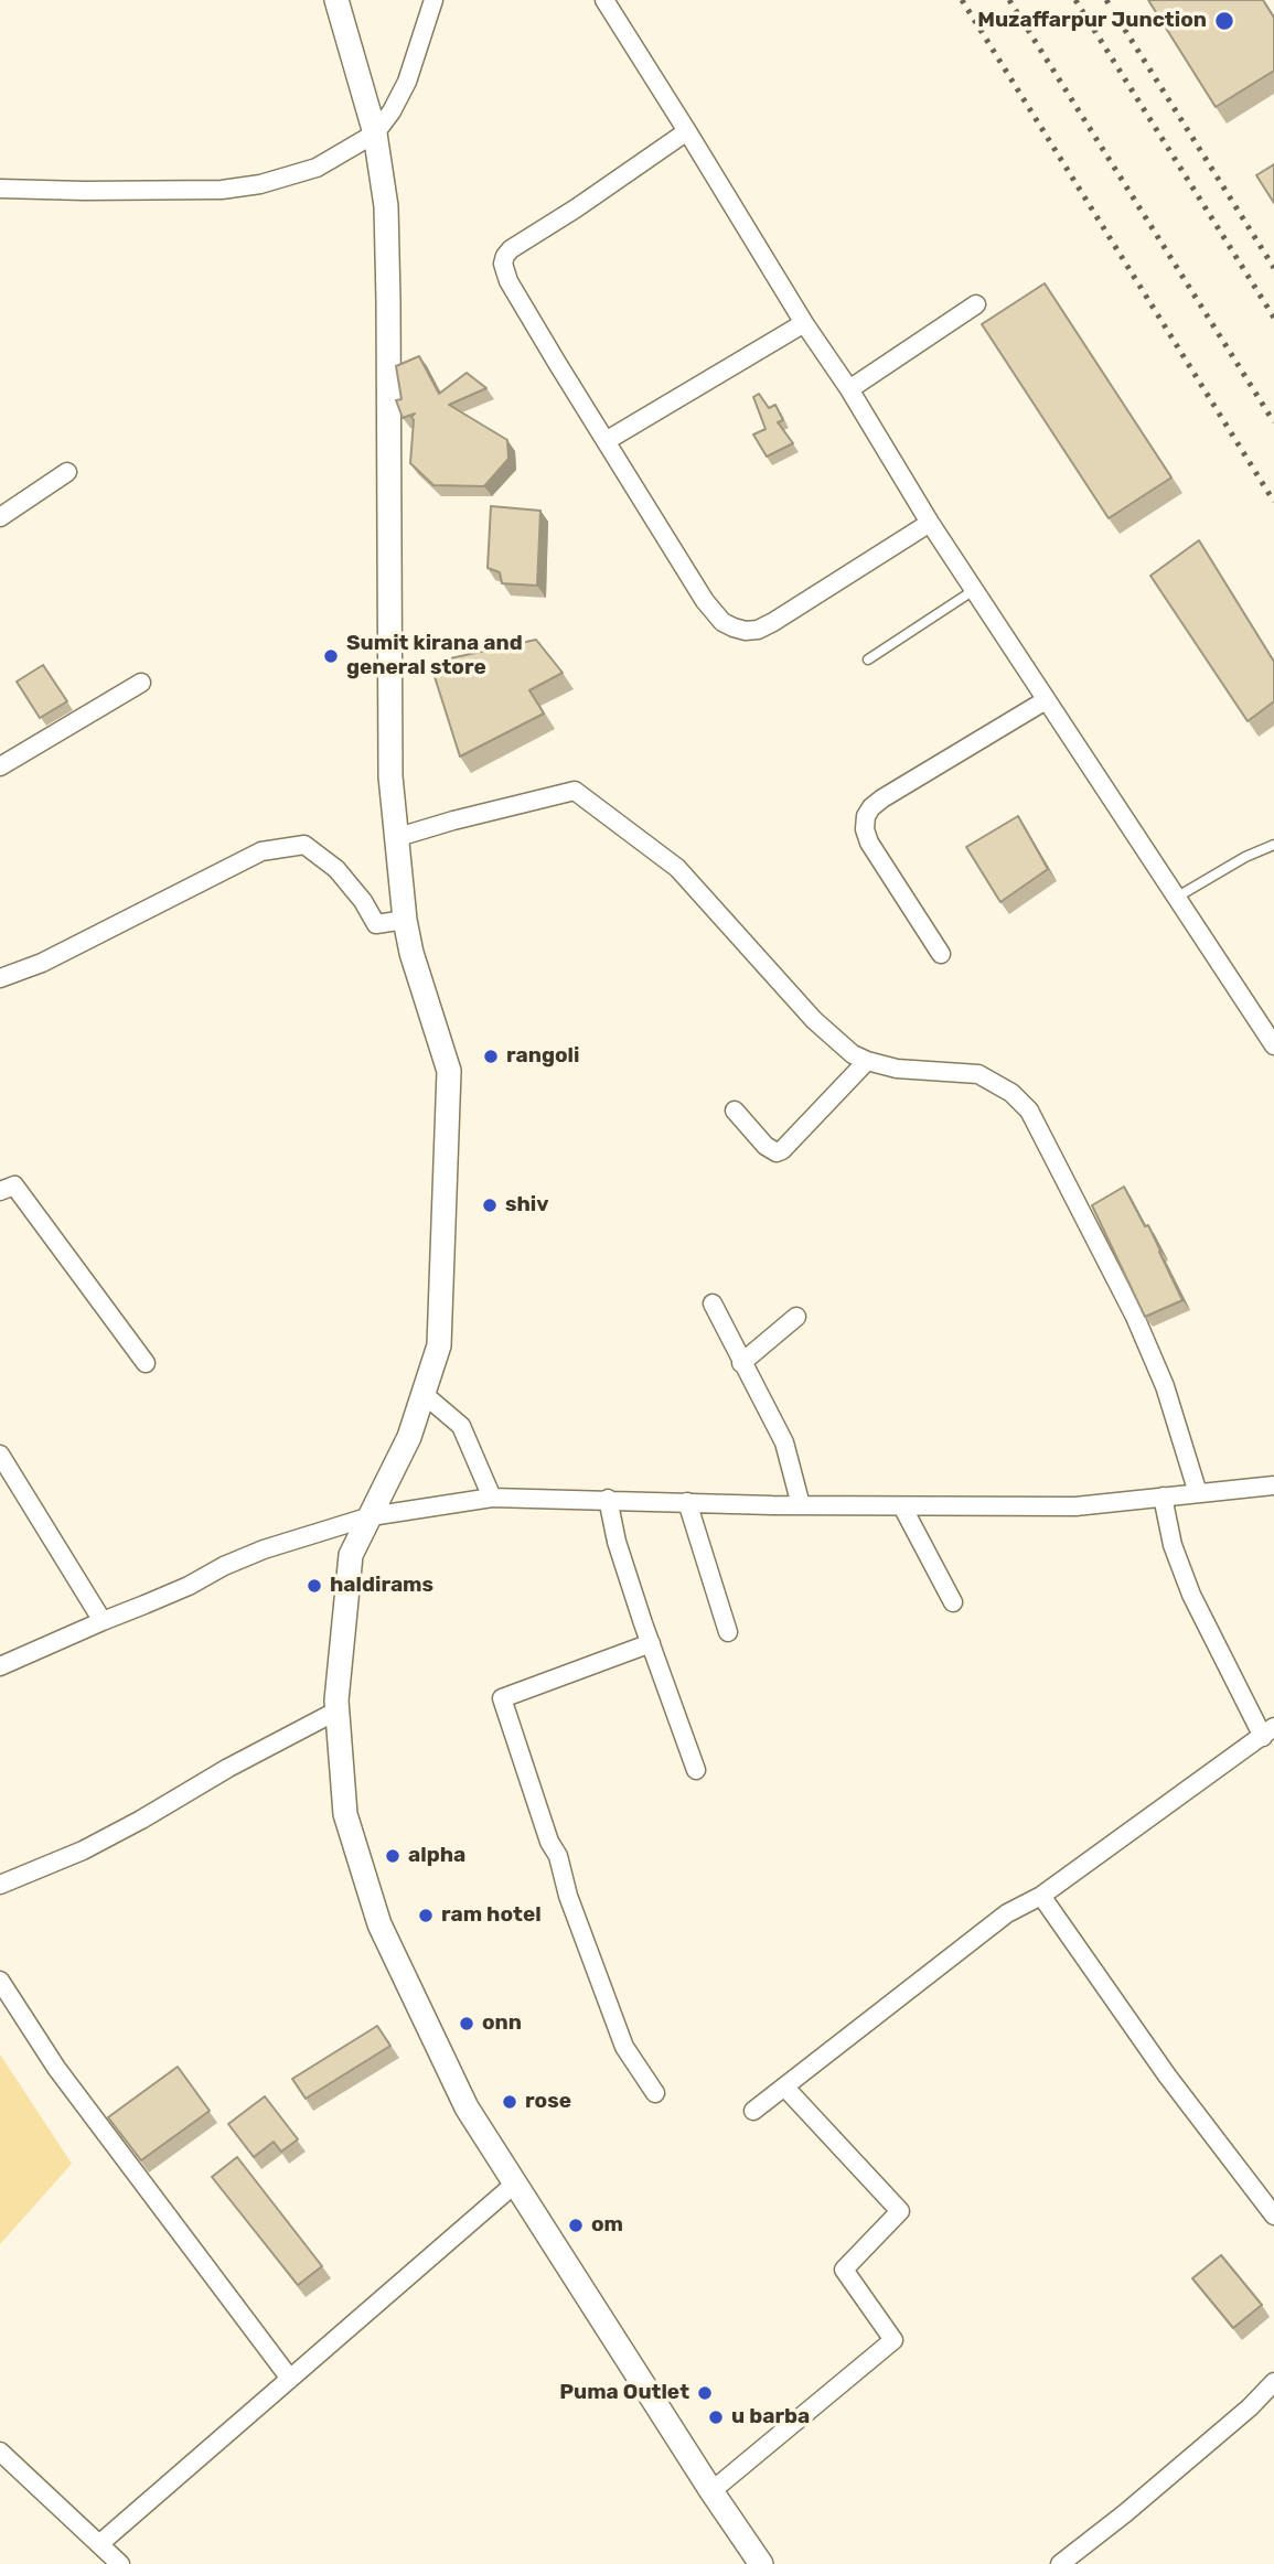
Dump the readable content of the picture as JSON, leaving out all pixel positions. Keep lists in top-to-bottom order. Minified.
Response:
{"places":["Muzaffarpur Junction","Sumit kirana and general store","rangoli","shiv","haldirams","alpha","ram hotel","onn","rose","om","Puma Outlet","u barba"]}
